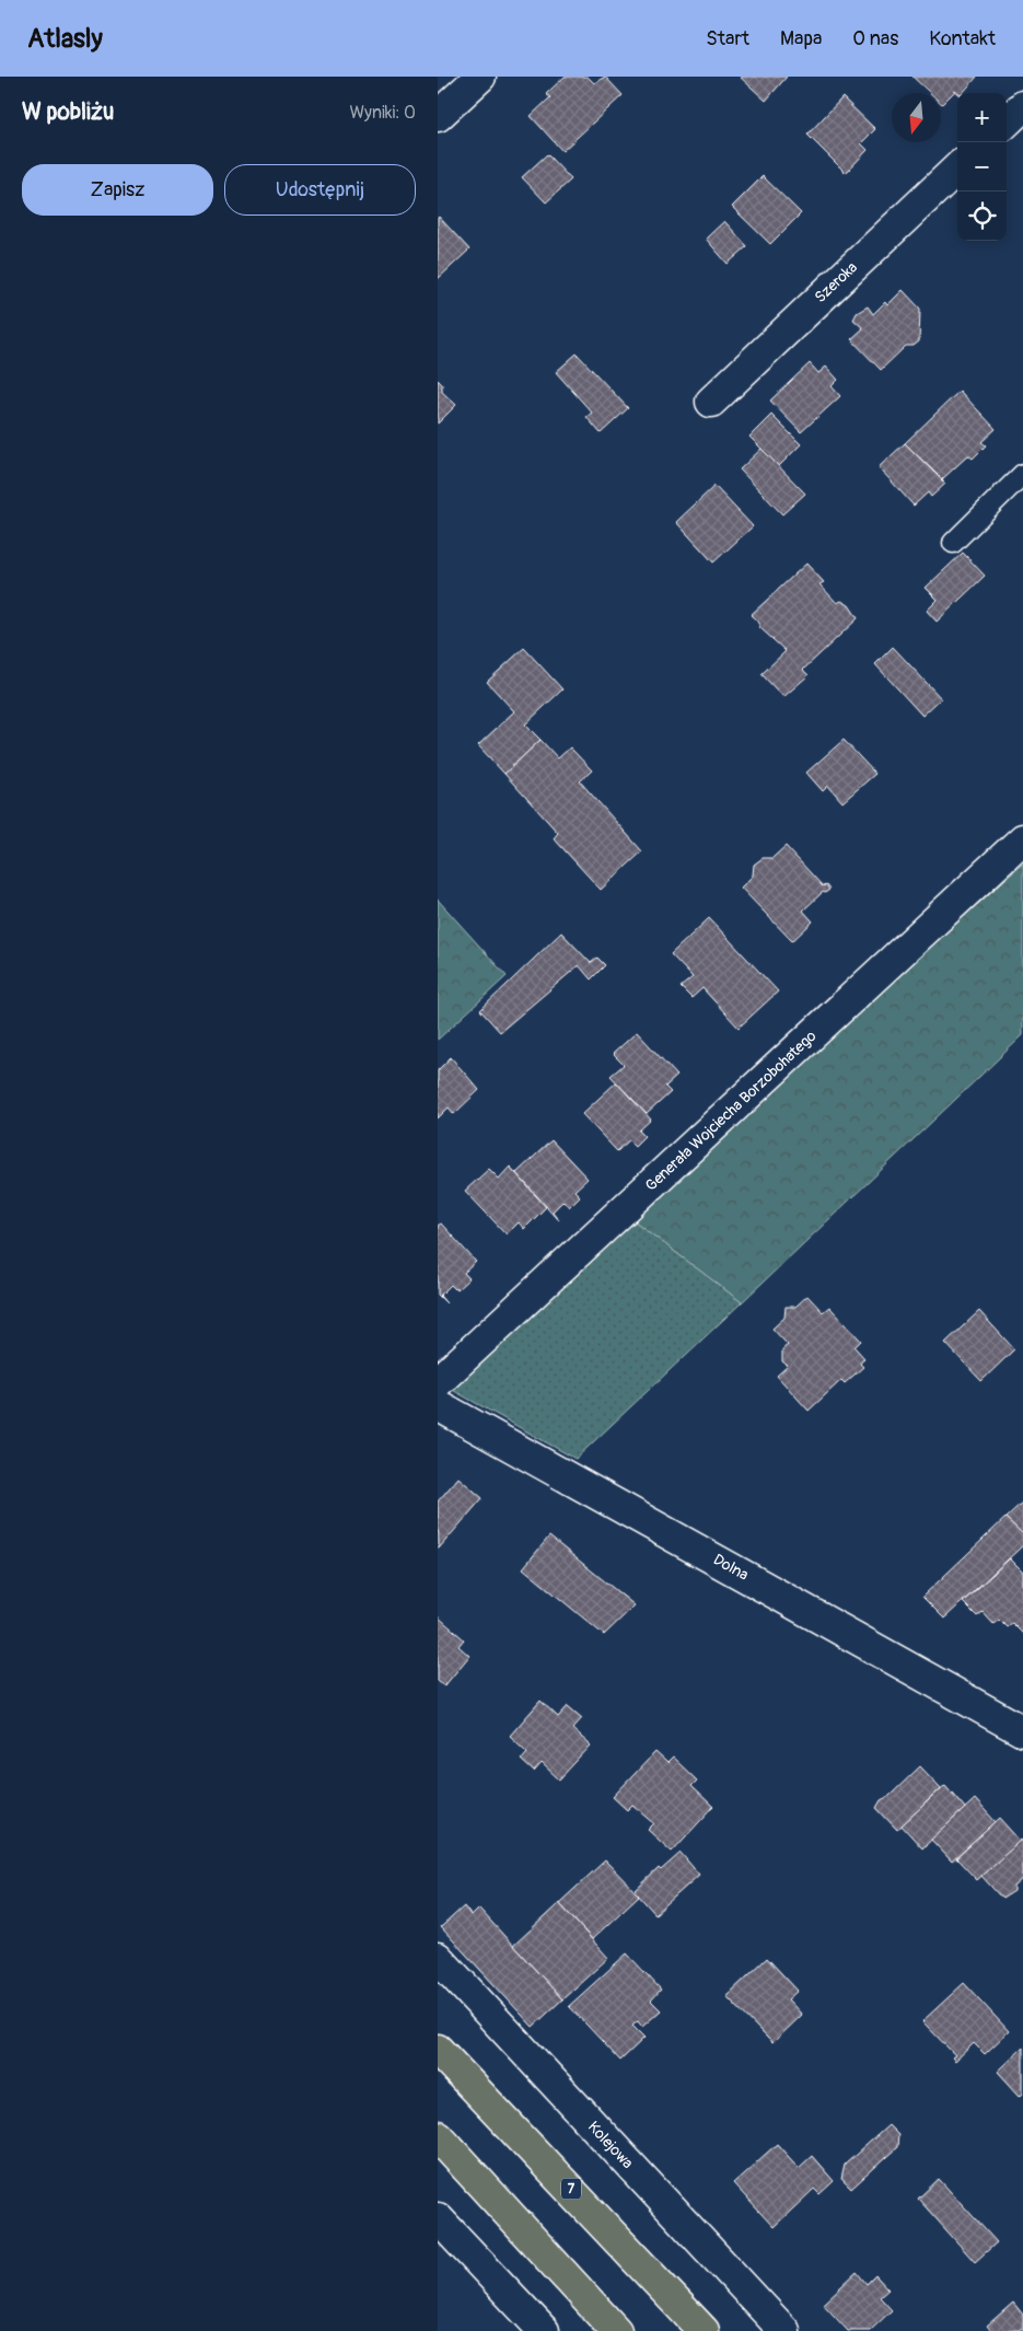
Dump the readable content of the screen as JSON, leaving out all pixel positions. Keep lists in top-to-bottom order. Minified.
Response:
{"streets":{"highway":["7"],"street":["Szeroka","Generała Wojciecha Borzobohatego","Dolna","Kolejowa"]},"north":"bottom","page":{"header":"Atlasly","nav":["Start","Mapa","O nas","Kontakt"],"heading":["W pobliżu","Wyniki: 0"],"map_buttons":["+","−"],"buttons":["Zapisz","Udostępnij"]}}
